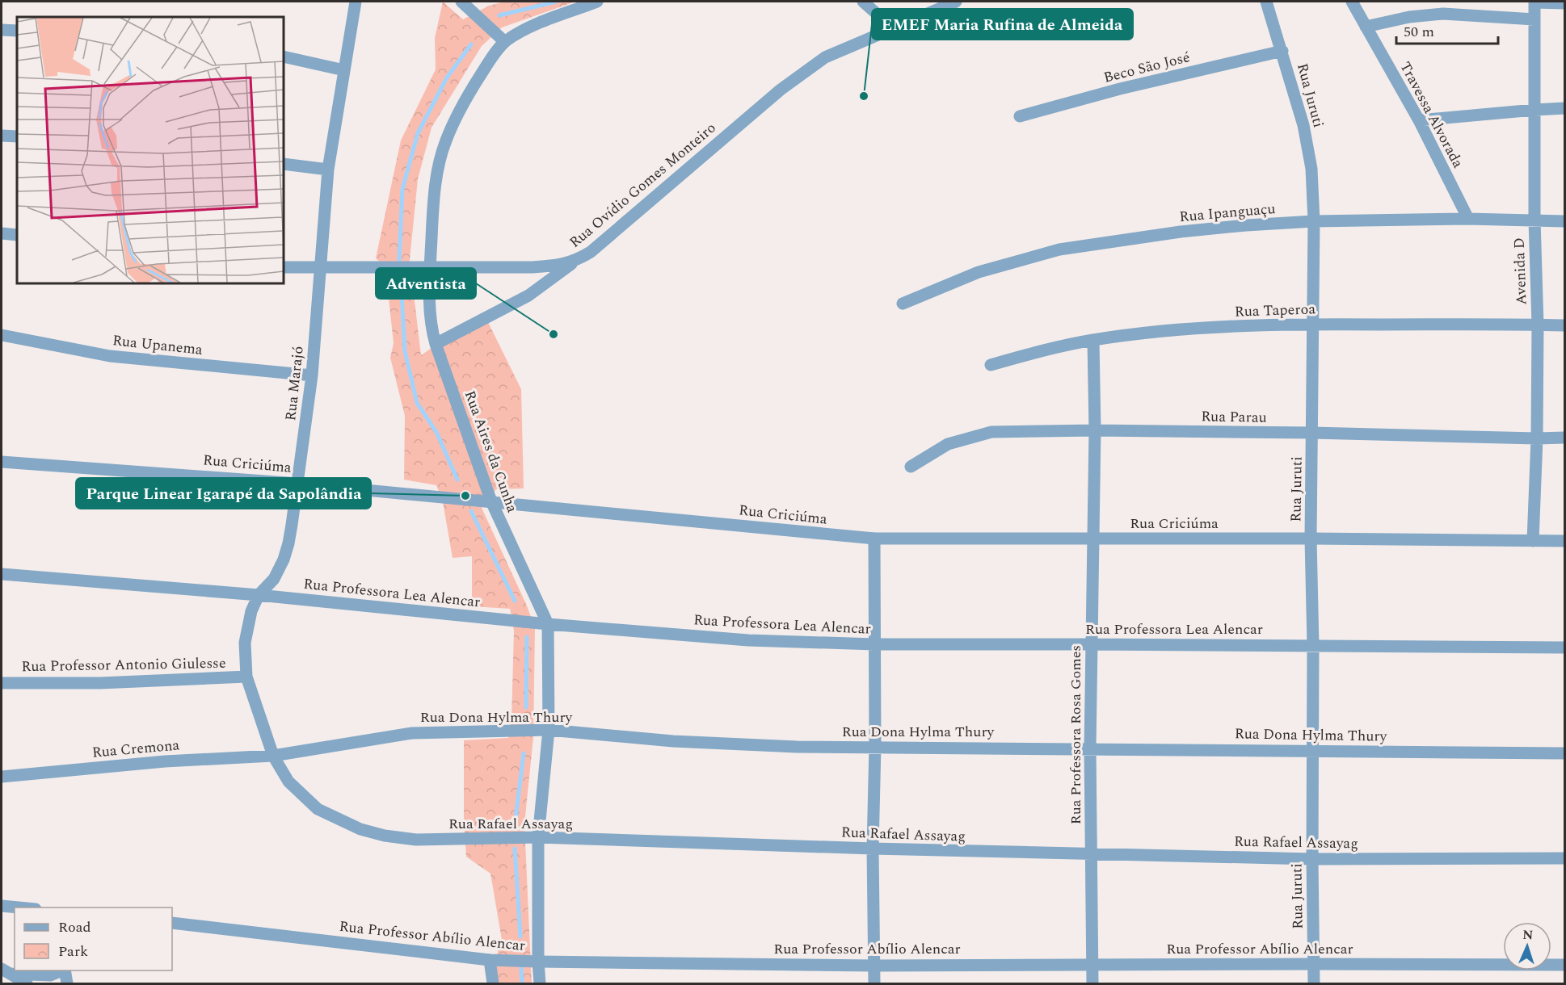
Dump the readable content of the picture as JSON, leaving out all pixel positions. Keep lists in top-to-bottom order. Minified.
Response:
{"streets":{"street":["Beco São José","Rua Juruti","Travessa Alvorada","Rua Ovídio Gomes Monteiro","Rua Ipanguaçu","Avenida D","Rua Taperoa","Rua Upanema","Rua Marajó","Rua Parau","Rua Aires da Cunha","Rua Criciúma","Rua Professora Lea Alencar","Rua Professor Antonio Giulesse","Rua Dona Hylma Thury","Rua Professora Rosa Gomes","Rua Cremona","Rua Rafael Assayag","Rua Professor Abílio Alencar"]},"crossings":[["Beco São José","Rua Juruti"],["Rua Juruti","Rua Ipanguaçu"],["Rua Juruti","Rua Taperoa"],["Rua Juruti","Rua Parau"],["Rua Juruti","Rua Criciúma"],["Rua Juruti","Rua Professora Lea Alencar"],["Rua Juruti","Rua Dona Hylma Thury"],["Rua Juruti","Rua Rafael Assayag"],["Rua Juruti","Rua Professor Abílio Alencar"],["Travessa Alvorada","Rua Ipanguaçu"],["Rua Ovídio Gomes Monteiro","Rua Marajó"],["Rua Ovídio Gomes Monteiro","Rua Aires da Cunha"],["Rua Ipanguaçu","Avenida D"],["Avenida D","Rua Taperoa"],["Avenida D","Rua Parau"],["Avenida D","Rua Criciúma"],["Rua Taperoa","Rua Professora Rosa Gomes"],["Rua Upanema","Rua Marajó"],["Rua Marajó","Rua Criciúma"],["Rua Marajó","Rua Professora Lea Alencar"],["Rua Marajó","Rua Professor Antonio Giulesse"],["Rua Marajó","Rua Dona Hylma Thury"],["Rua Marajó","Rua Cremona"],["Rua Marajó","Rua Rafael Assayag"],["Rua Parau","Rua Professora Rosa Gomes"],["Rua Aires da Cunha","Rua Criciúma"],["Rua Aires da Cunha","Rua Professora Lea Alencar"],["Rua Aires da Cunha","Rua Dona Hylma Thury"],["Rua Aires da Cunha","Rua Rafael Assayag"],["Rua Aires da Cunha","Rua Professor Abílio Alencar"],["Rua Criciúma","Rua Professora Rosa Gomes"],["Rua Professora Lea Alencar","Rua Professora Rosa Gomes"],["Rua Dona Hylma Thury","Rua Professora Rosa Gomes"],["Rua Dona Hylma Thury","Rua Cremona"],["Rua Dona Hylma Thury","Rua Rafael Assayag"],["Rua Professora Rosa Gomes","Rua Rafael Assayag"],["Rua Professora Rosa Gomes","Rua Professor Abílio Alencar"],["Rua Cremona","Rua Rafael Assayag"]],"places":["EMEF Maria Rufina de Almeida","Adventista","Parque Linear Igarapé da Sapolândia"],"legend":["Road","Park"],"scale_bar":"50 m","north":"top"}
